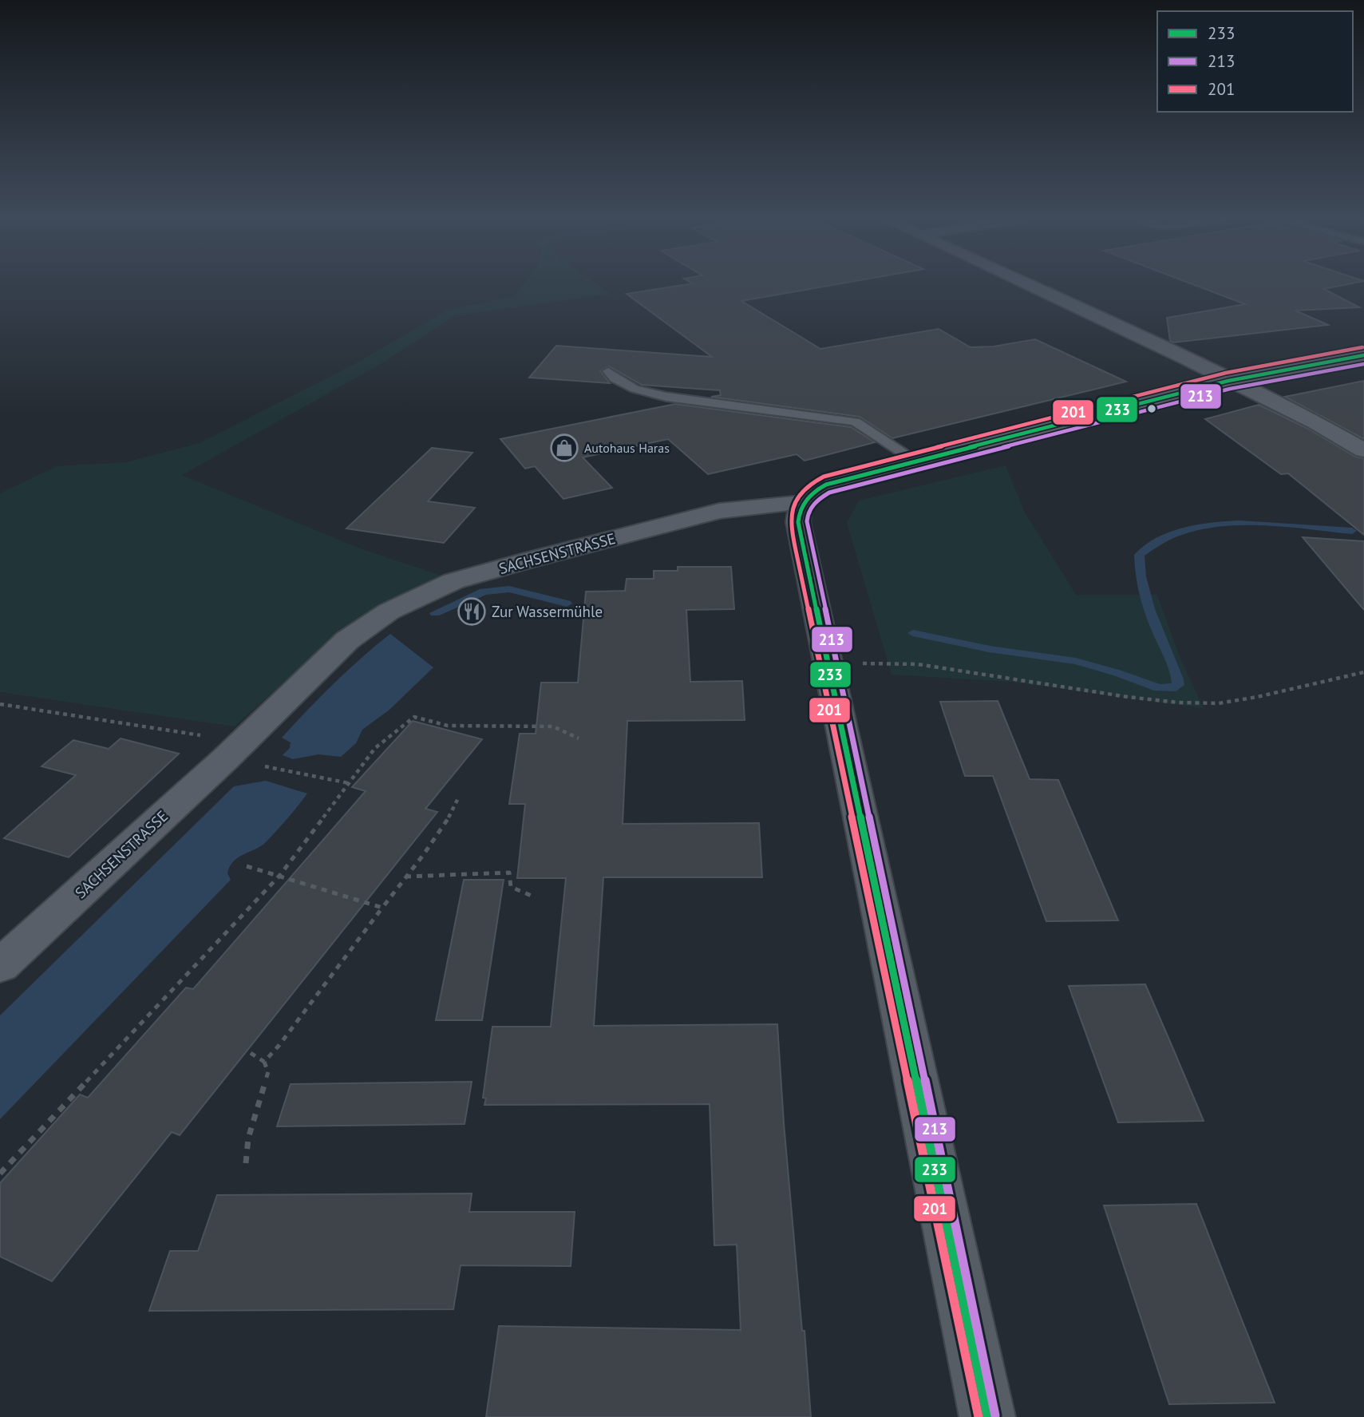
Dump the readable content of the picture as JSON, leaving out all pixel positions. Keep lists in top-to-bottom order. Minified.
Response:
{"streets":{"street":["SACHSENSTRASSE"]},"places":{"shop":["Autohaus Haras"],"restaurant":["Zur Wassermühle"]},"lines":["transit line 201","transit line 233","transit line 213"],"legend":["233","213","201"]}
